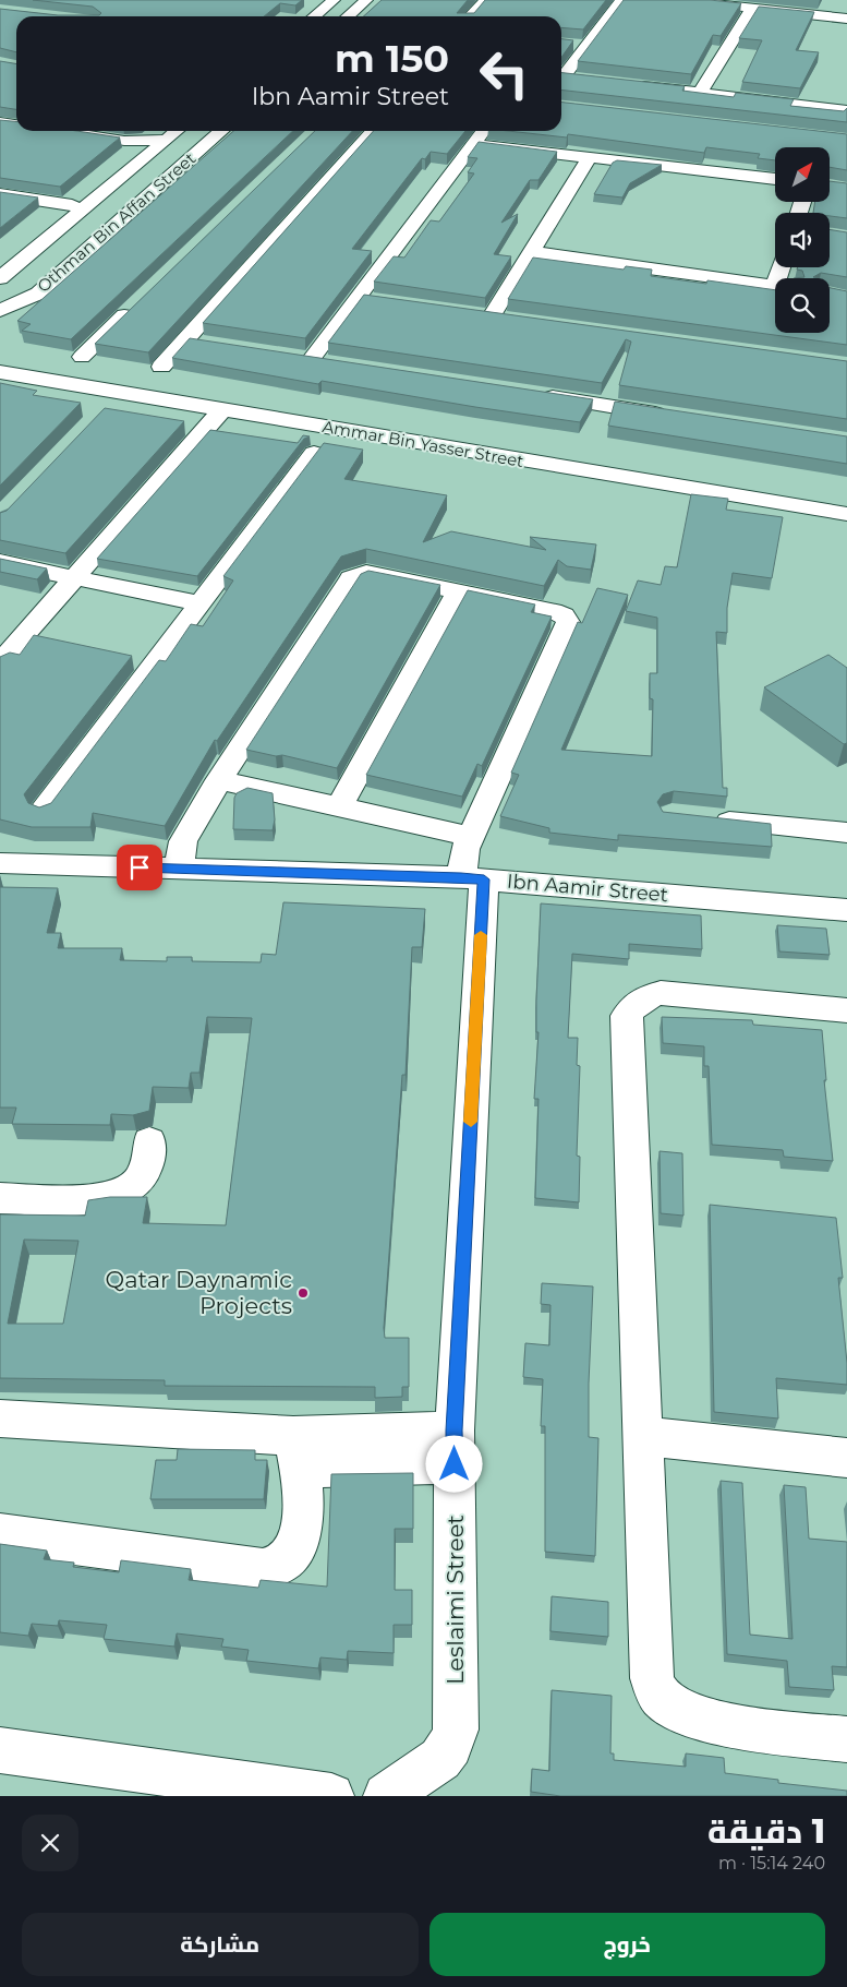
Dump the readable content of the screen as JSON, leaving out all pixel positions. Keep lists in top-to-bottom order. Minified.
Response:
{"streets":{"street":["Othman Bin Affan Street","Ammar Bin Yasser Street","Ibn Aamir Street","Leslaimi Street"]},"crossings":[["Ibn Aamir Street","Leslaimi Street"]],"places":["Qatar Daynamic Projects"],"north":"top right","page":{"turn":["150 m","Ibn Aamir Street"],"heading":["1 دقيقة","240 m · 15:14"],"buttons":["خروج","مشاركة"]}}
